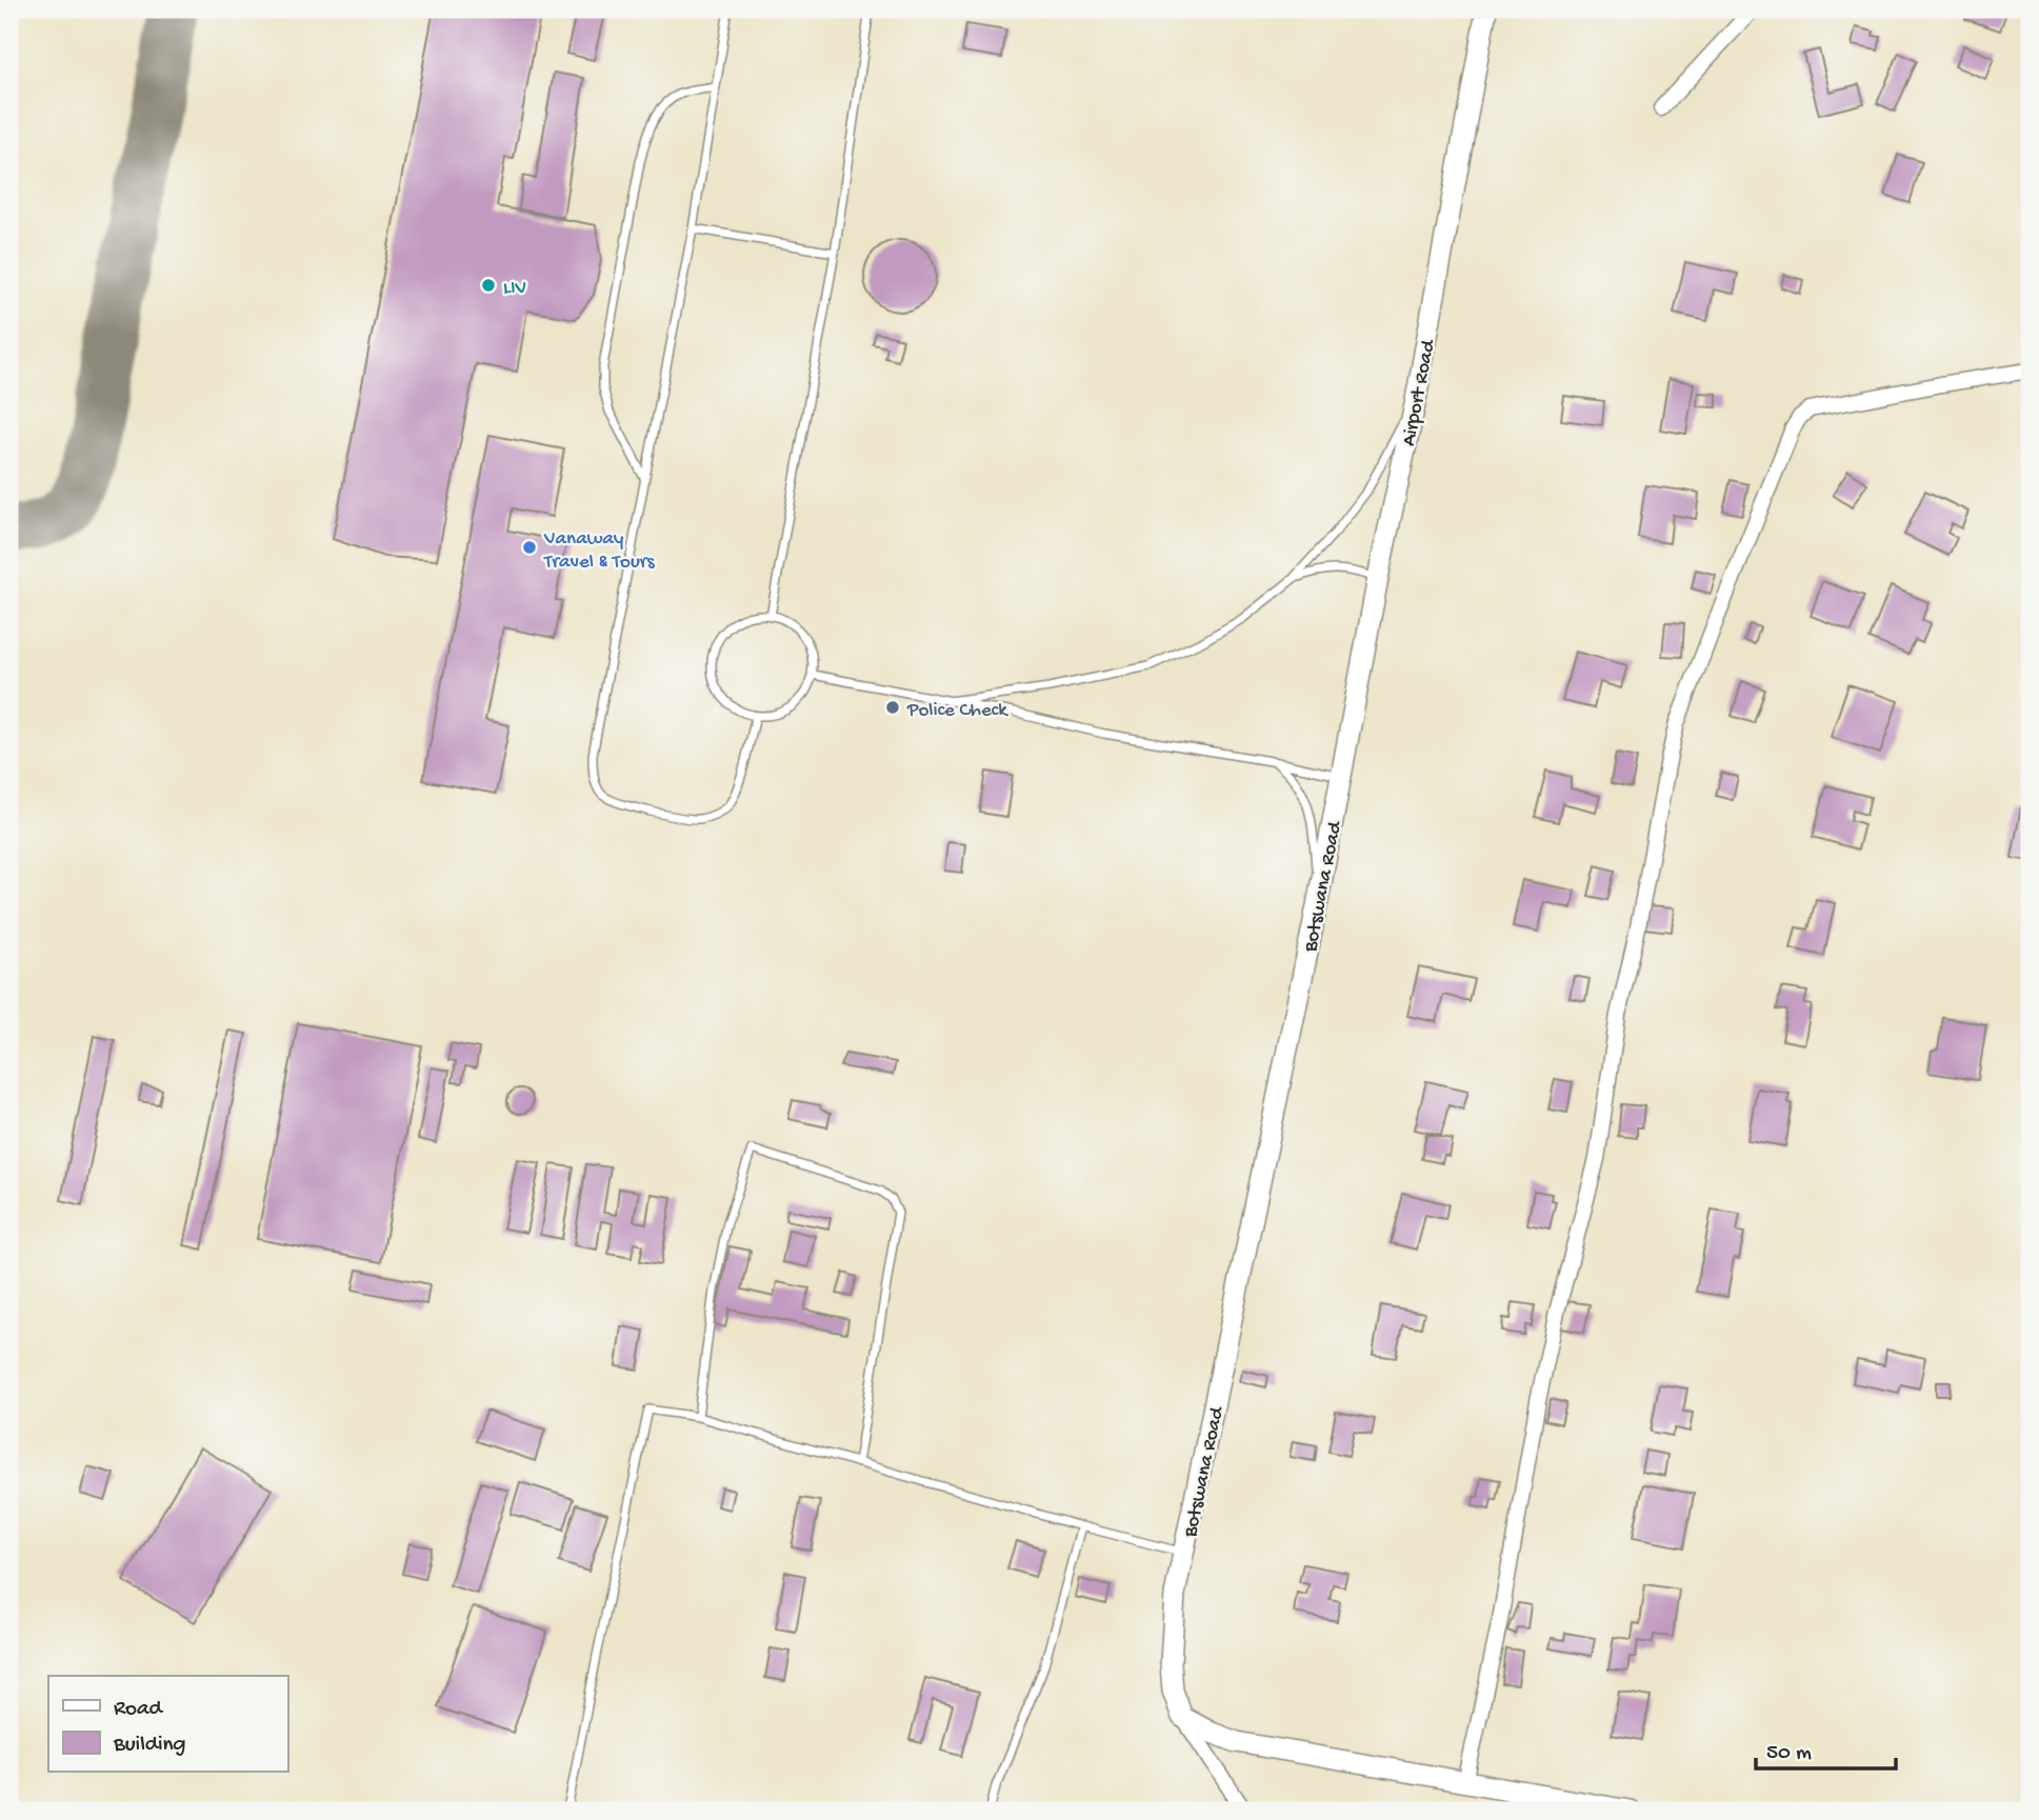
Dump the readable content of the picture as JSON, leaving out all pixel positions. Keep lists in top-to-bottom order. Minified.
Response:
{"streets":{"street":["Airport Road","Botswana Road"]},"crossings":[["Airport Road","Botswana Road"]],"places":["LIV","Vanaway Travel & Tours","Police Check"],"legend":["Road","Building"],"scale_bar":"50 m"}
